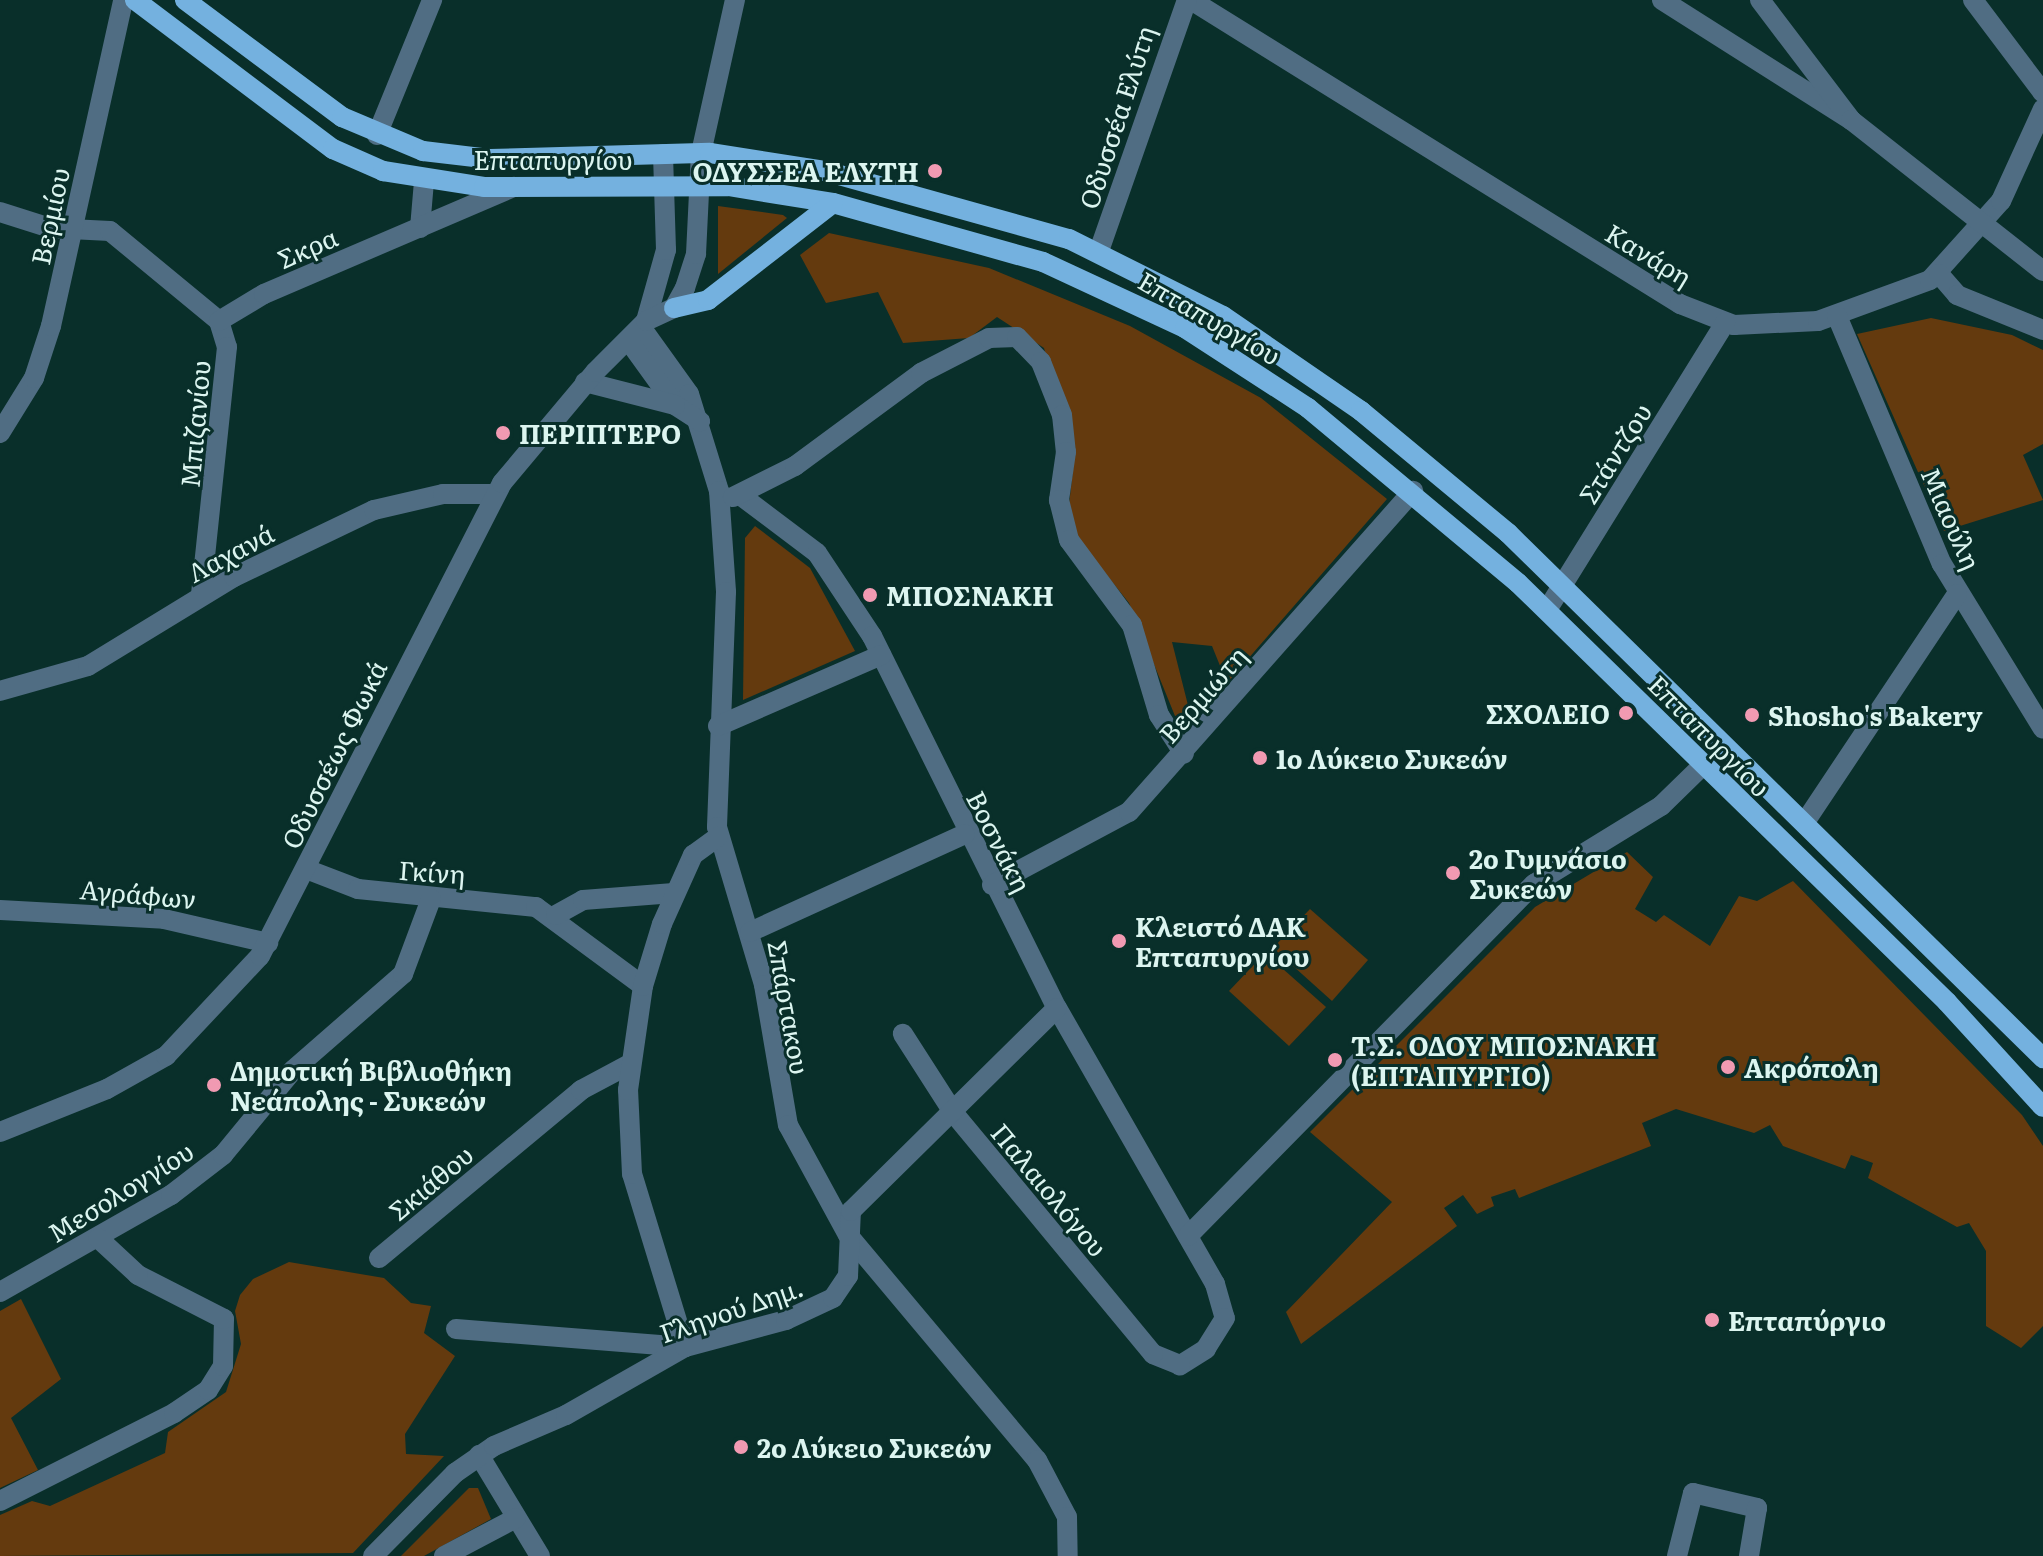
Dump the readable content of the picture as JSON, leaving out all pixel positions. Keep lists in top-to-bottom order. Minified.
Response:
{"streets":{"main road":["Επταπυργίου"],"street":["Οδυσσέα Ελύτη","Βερμίου","Σκρα","Κανάρη","Μπιζανίου","Στάντζου","Μιαούλη","Λαχανά","Βερμιώτη","Οδυσσέως Φωκά","Βοσνάκη","Γκίνη","Αγράφων","Σπάρτακου","Σκιάθου","Παλαιολόγου","Μεσολογγίου","Γληνού Δημ."]},"crossings":[["Οδυσσέα Ελύτη","Επταπυργίου"],["Οδυσσέα Ελύτη","Κανάρη"],["Επταπυργίου","Σκρα"],["Επταπυργίου","Στάντζου"],["Επταπυργίου","Βερμιώτη"],["Επταπυργίου","Οδυσσέως Φωκά"],["Σκρα","Μπιζανίου"],["Κανάρη","Στάντζου"],["Κανάρη","Μιαούλη"],["Μπιζανίου","Λαχανά"],["Λαχανά","Οδυσσέως Φωκά"],["Βερμιώτη","Βοσνάκη"],["Οδυσσέως Φωκά","Γκίνη"],["Οδυσσέως Φωκά","Αγράφων"],["Οδυσσέως Φωκά","Σπάρτακου"],["Βοσνάκη","Παλαιολόγου"],["Βοσνάκη","Γληνού Δημ."],["Γκίνη","Μεσολογγίου"],["Σπάρτακου","Γληνού Δημ."],["Παλαιολόγου","Γληνού Δημ."]],"places":["ΟΔΥΣΣΕΑ ΕΛΥΤΗ","ΠΕΡΙΠΤΕΡΟ","ΜΠΟΣΝΑΚΗ","ΣΧΟΛΕΙΟ","Shosho's Bakery","1ο Λύκειο Συκεών","2ο Γυμνάσιο Συκεών","Κλειστό ΔΑΚ Επταπυργίου","Τ.Σ. ΟΔΟΥ ΜΠΟΣΝΑΚΗ (ΕΠΤΑΠΥΡΓΙΟ)","Ακρόπολη","Δημοτική Βιβλιοθήκη Νεάπολης - Συκεών","Επταπύργιο","2ο Λύκειο Συκεών"]}
